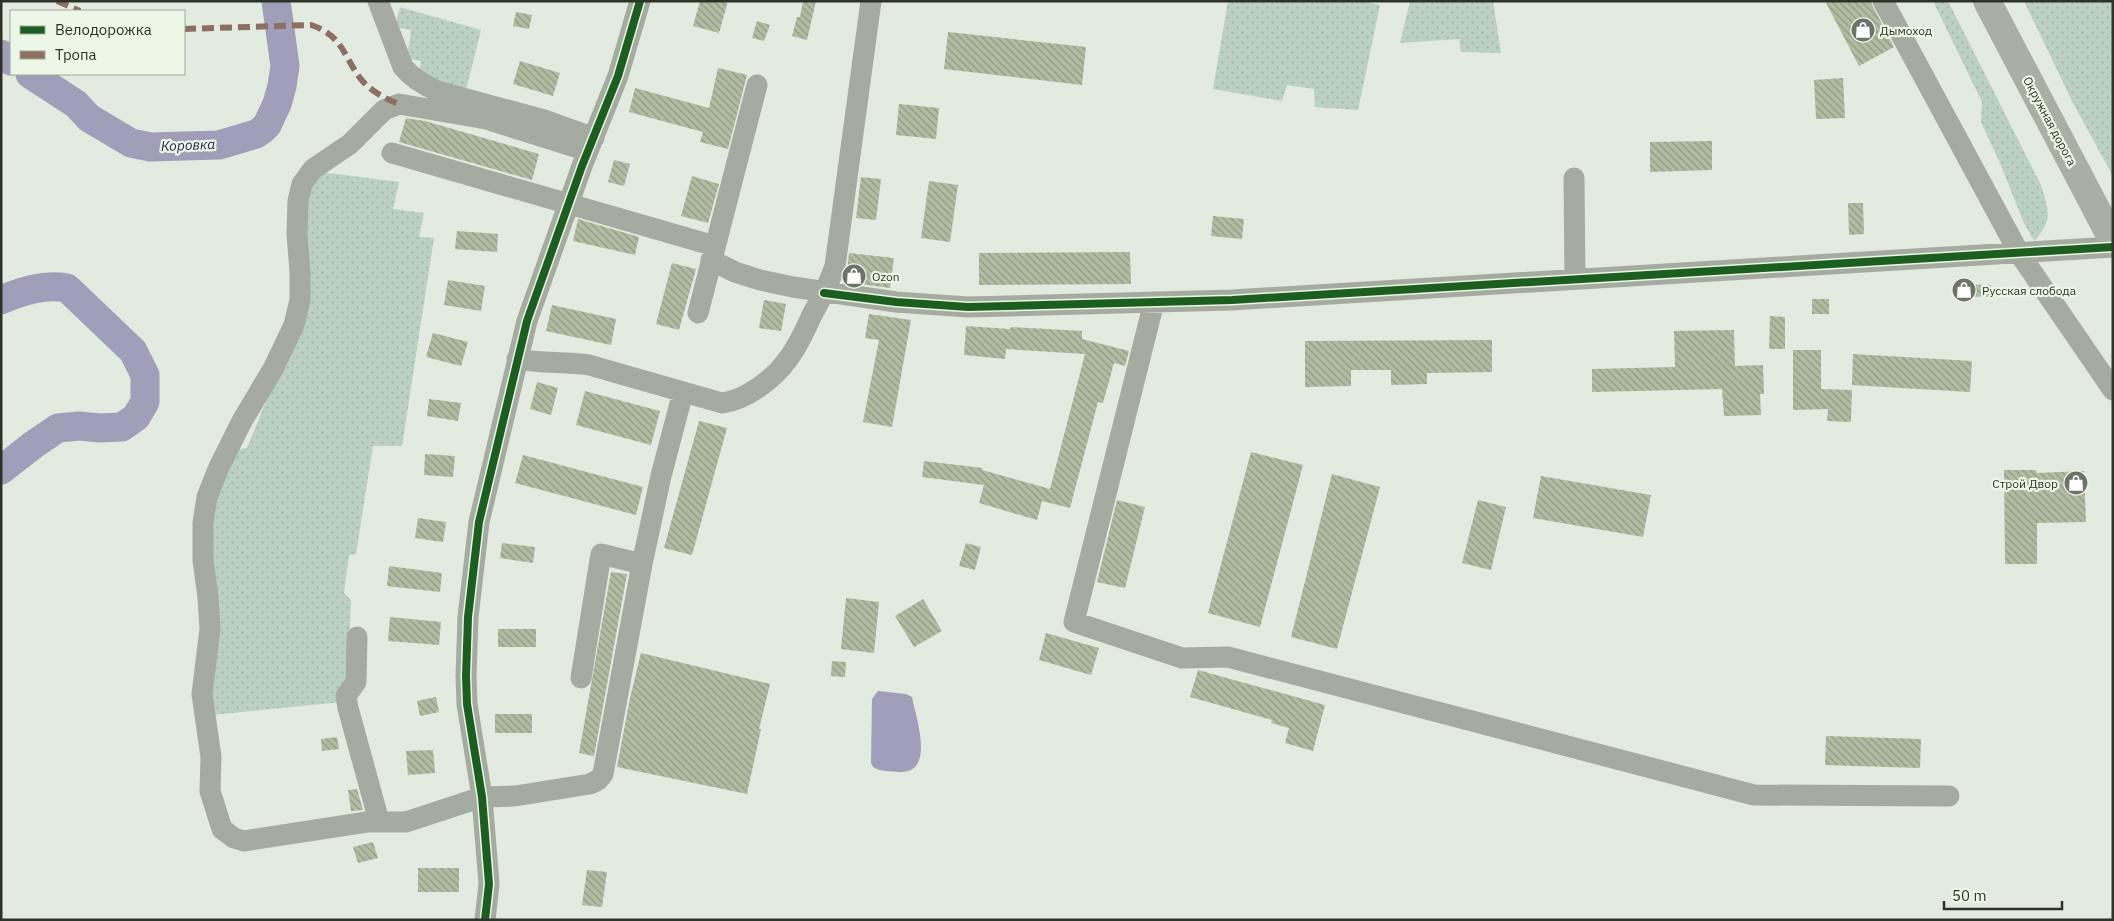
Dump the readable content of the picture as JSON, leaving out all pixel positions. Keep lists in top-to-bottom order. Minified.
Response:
{"streets":{"main road":["Окружная дорога"]},"water":["Коровка"],"places":{"shop":["Дымоход","Ozon","Русская слобода","Строй Двор"]},"legend":["Велодорожка","Тропа"],"scale_bar":"50 m"}
